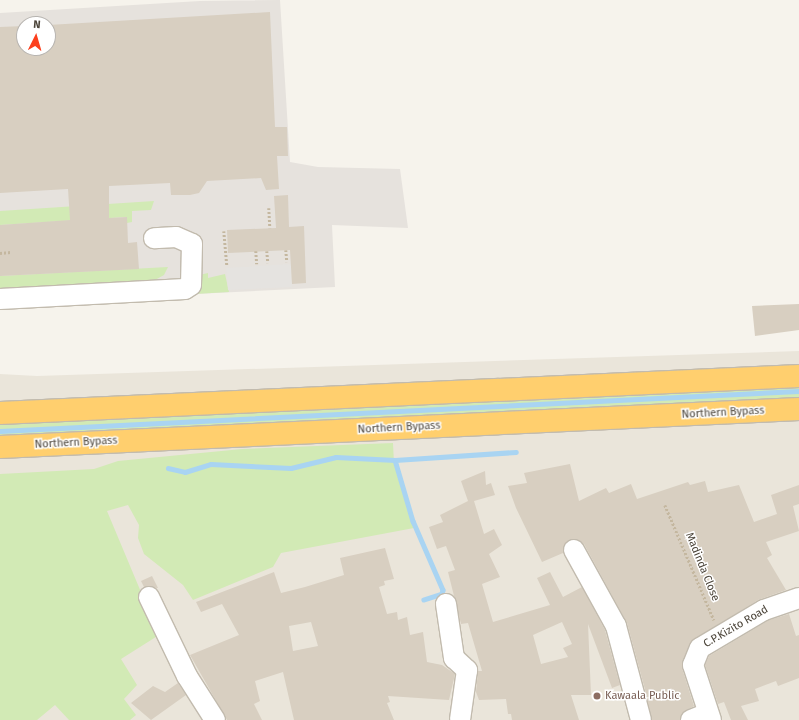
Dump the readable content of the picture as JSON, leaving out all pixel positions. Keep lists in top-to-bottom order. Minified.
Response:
{"streets":{"highway":["Northern Bypass"],"street":["C.P.Kizito Road"],"path":["Madinda Close"]},"crossings":[["Madinda Close","C.P.Kizito Road"]],"places":["Kawaala Public"],"north":"top"}
